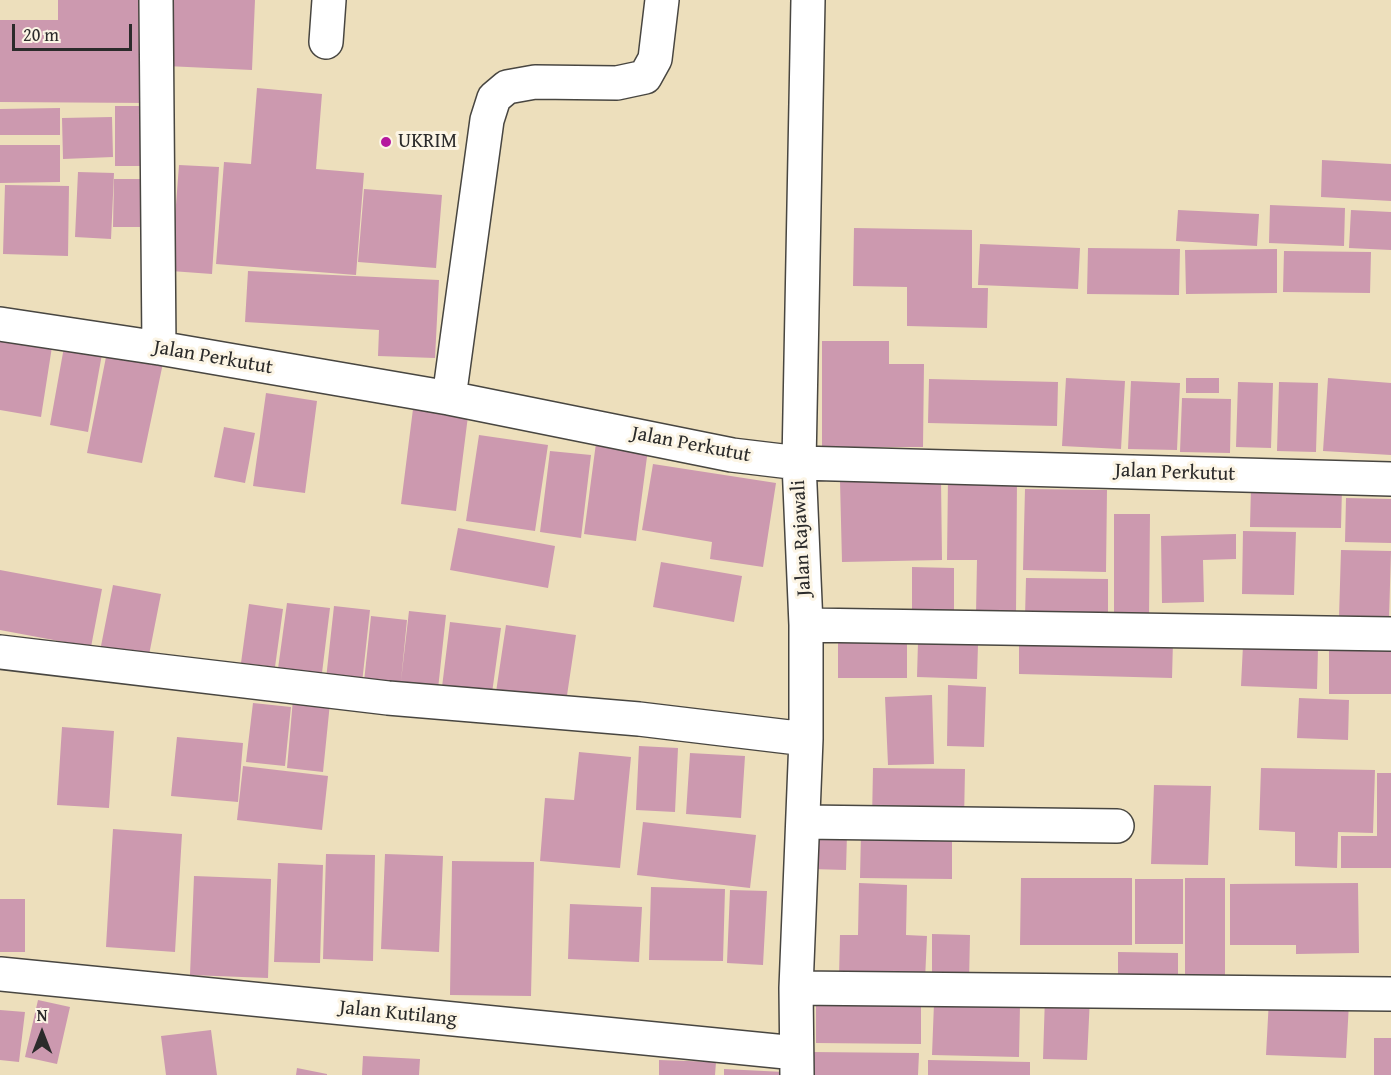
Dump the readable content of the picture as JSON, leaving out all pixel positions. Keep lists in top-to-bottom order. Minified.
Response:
{"streets":{"street":["Jalan Perkutut","Jalan Rajawali","Jalan Kutilang"]},"crossings":[["Jalan Perkutut","Jalan Rajawali"],["Jalan Rajawali","Jalan Kutilang"]],"places":["UKRIM"],"scale_bar":"20 m","north":"top"}
